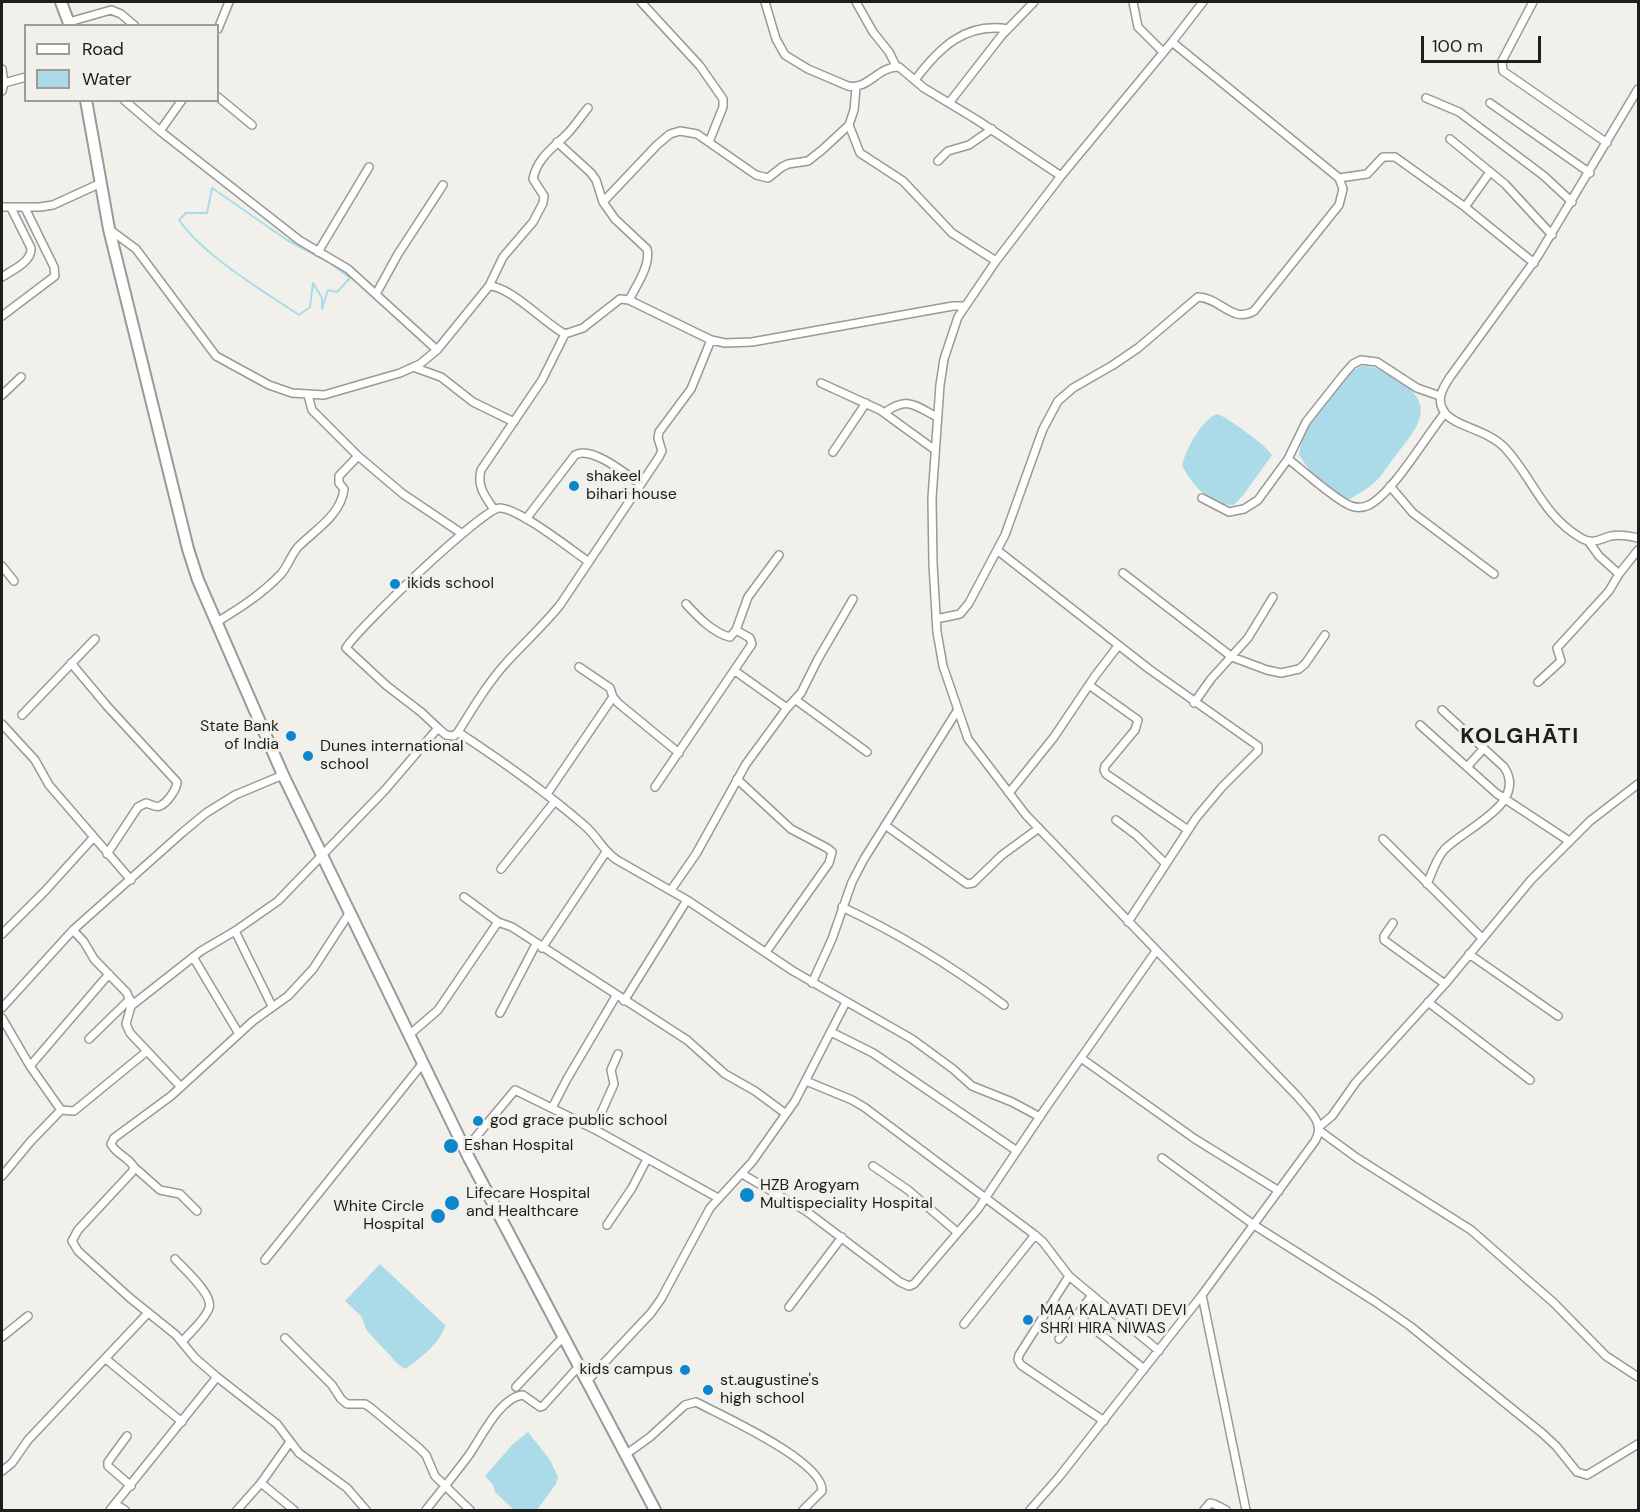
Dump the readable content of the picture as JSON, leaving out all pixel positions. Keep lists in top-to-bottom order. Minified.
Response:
{"districts":["KOLGHĀTI"],"places":["shakeel bihari house","ikids school","State Bank of India","Dunes international school","god grace public school","Eshan Hospital","HZB Arogyam Multispeciality Hospital","Lifecare Hospital and Healthcare","White Circle Hospital","MAA KALAVATI DEVI SHRI HIRA NIWAS","kids campus","st.augustine's high school"],"legend":["Road","Water"],"scale_bar":"100 m"}
